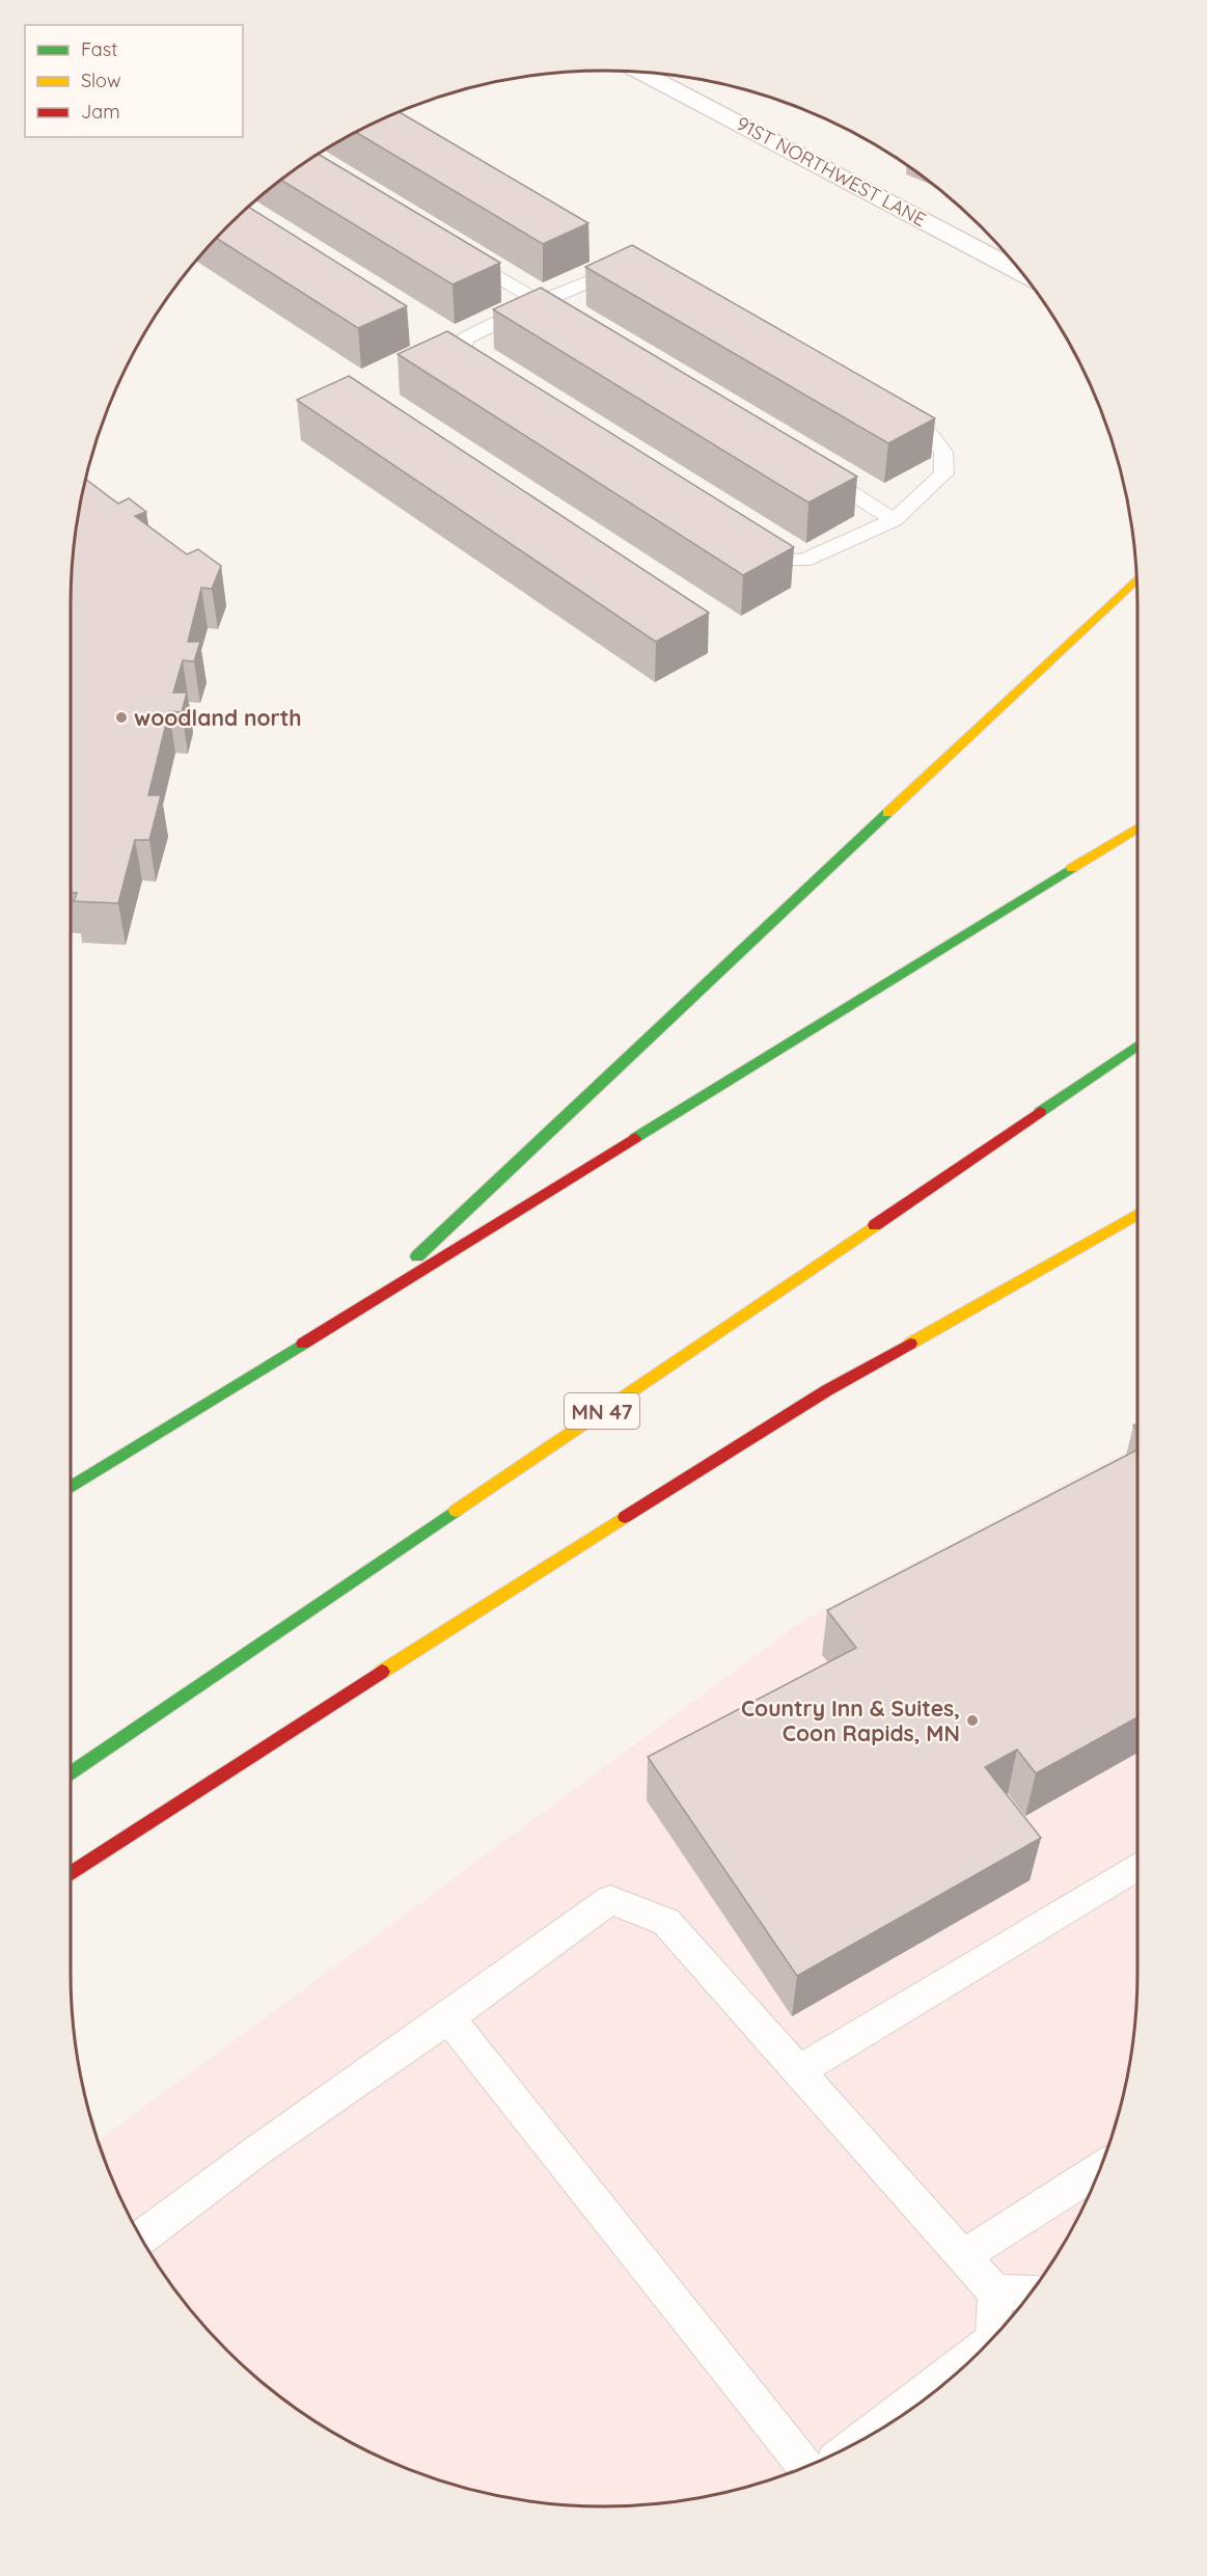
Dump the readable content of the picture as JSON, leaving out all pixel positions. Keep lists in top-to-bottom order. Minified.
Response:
{"streets":{"highway":["MN 47"],"street":["91ST NORTHWEST LANE"]},"places":["woodland north","Country Inn & Suites, Coon Rapids, MN"],"legend":["Fast","Slow","Jam"]}
